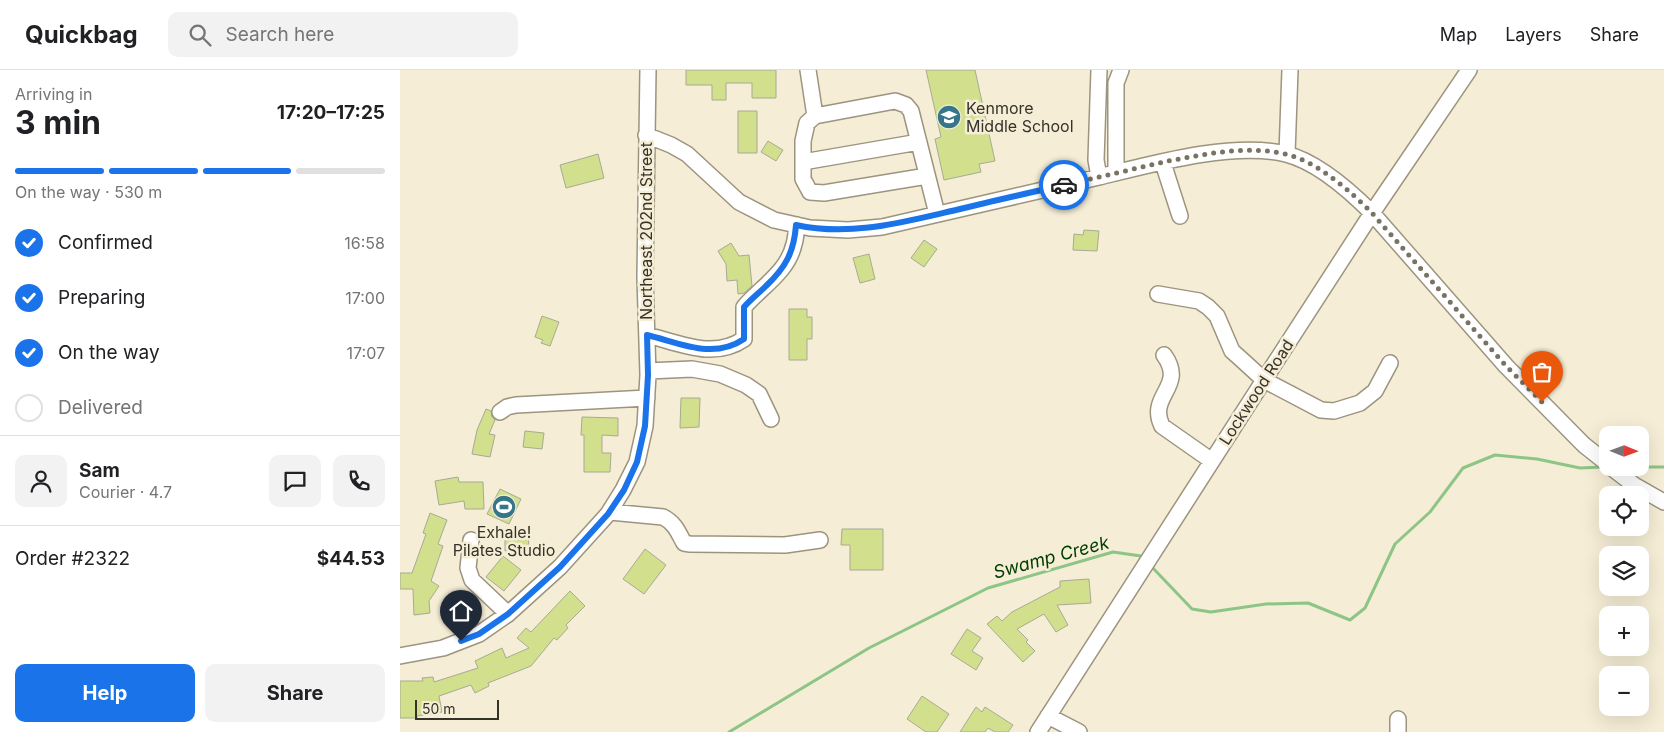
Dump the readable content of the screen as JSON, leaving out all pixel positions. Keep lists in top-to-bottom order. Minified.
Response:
{"streets":{"street":["Northeast 202nd Street","Lockwood Road"]},"water":["Swamp Creek"],"places":{"school or university":["Kenmore Middle School"],"sports":["Exhale! Pilates Studio"]},"scale_bar":"50 m","north":"right","page":{"header":"Quickbag","search":"Search here","nav":["Map","Layers","Share"],"heading":["3 min","Arriving in","17:20–17:25"],"panel":["Sam","Courier · 4.7","Order #2322","$44.53"],"bar":"On the way · 530 m","list":[["Confirmed","16:58"],["Preparing","17:00"],["On the way","17:07"],"Delivered"],"map_buttons":["+","−"],"buttons":["Help","Share"],"scale":"50 m"}}
